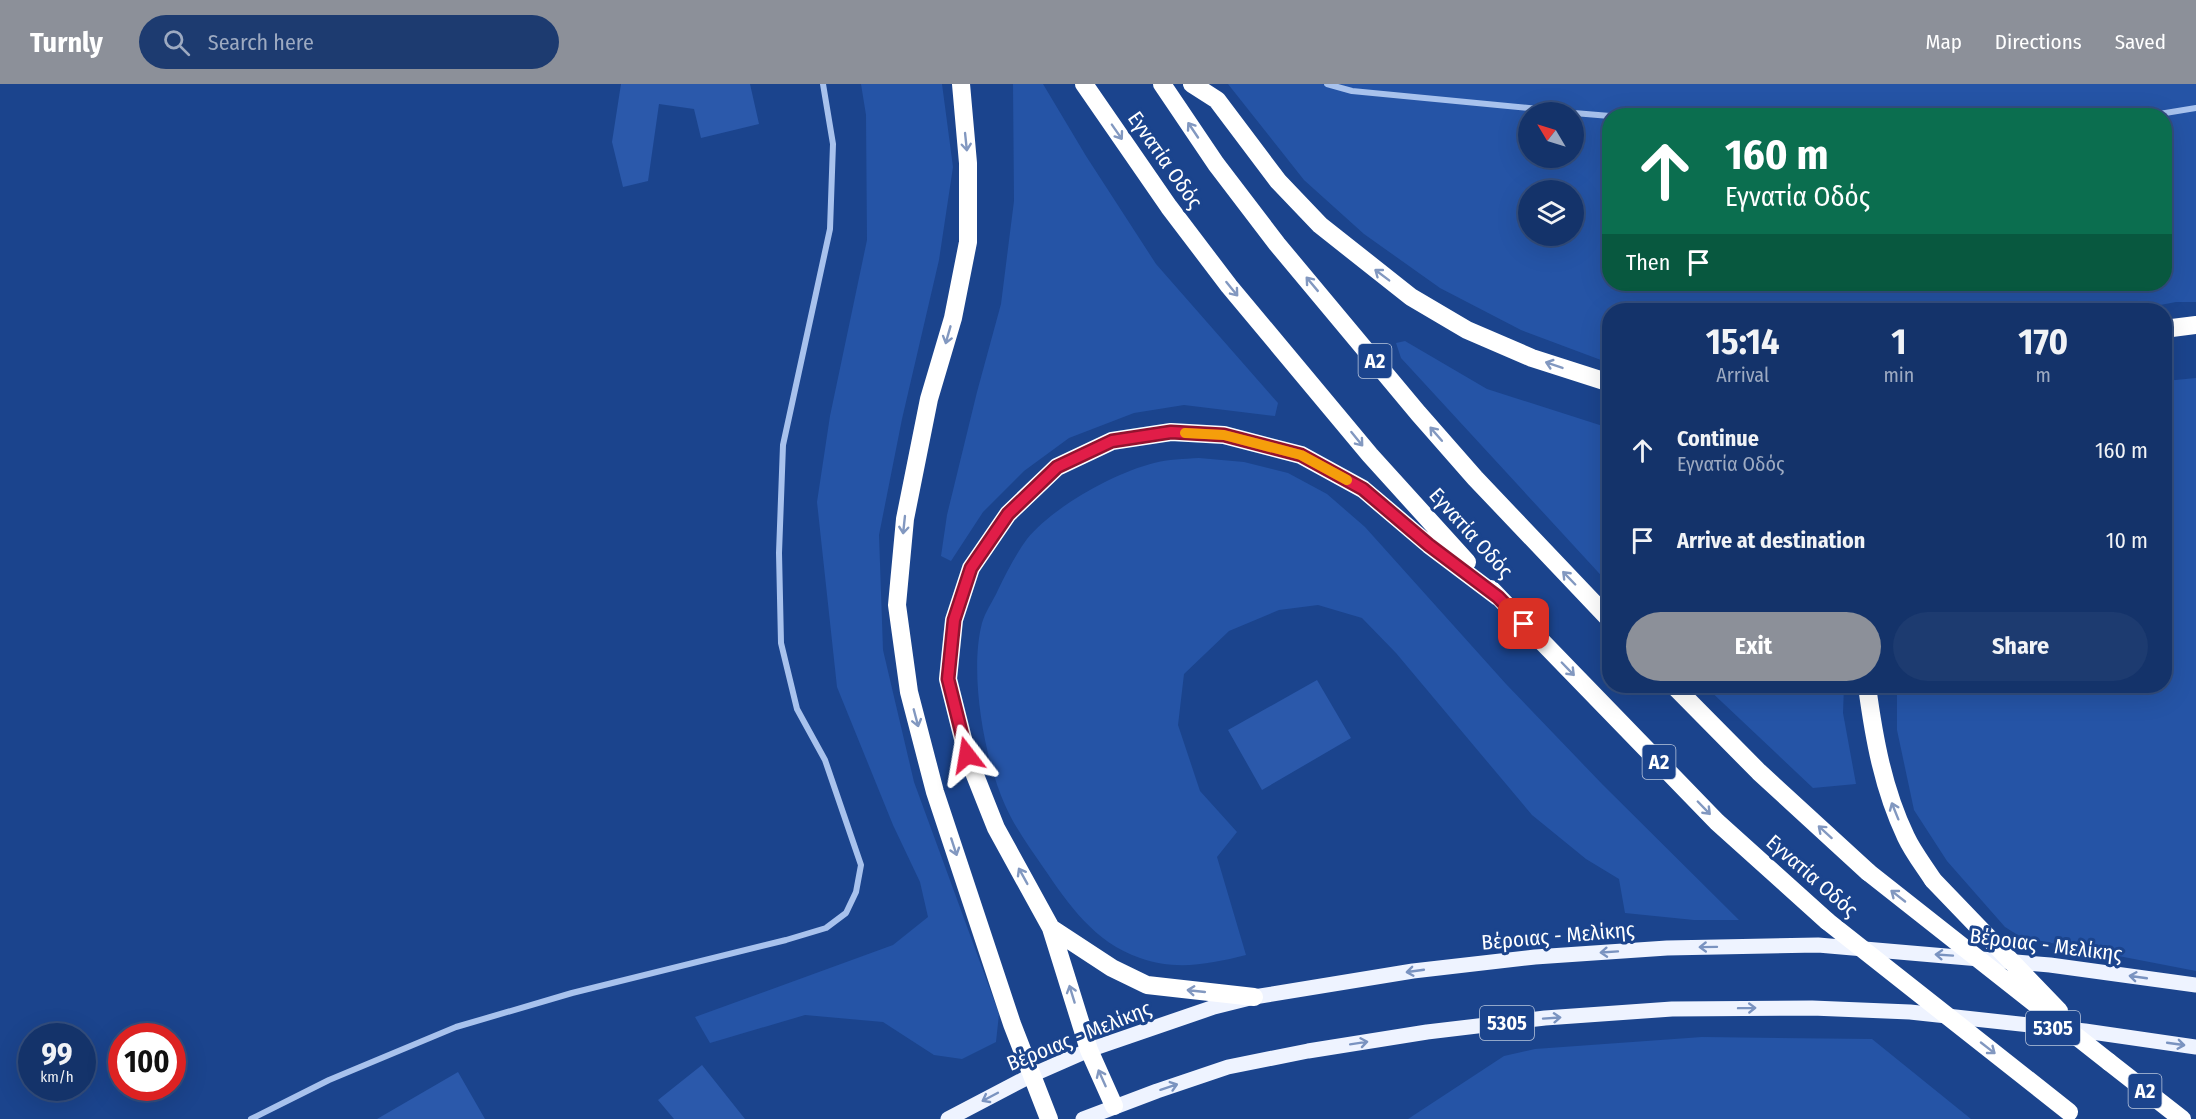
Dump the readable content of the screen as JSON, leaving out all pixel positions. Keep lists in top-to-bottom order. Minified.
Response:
{"streets":{"highway":["Εγνατία Οδός","Α2"],"main road":["Βέροιας - Μελίκης","5305"]},"north":"top left","page":{"header":"Turnly","search":"Search here","nav":["Map","Directions","Saved"],"turn":["160 m","Εγνατία Οδός"],"then":"Then","eta":["15:14","Arrival","1","min","170","m"],"list":[{"name":"Continue","note":"Εγνατία Οδός","value":"160 m"},{"name":"Arrive at destination","value":"10 m"}],"buttons":["Exit","Share"],"speed":"99 km/h","limit":"100"}}
